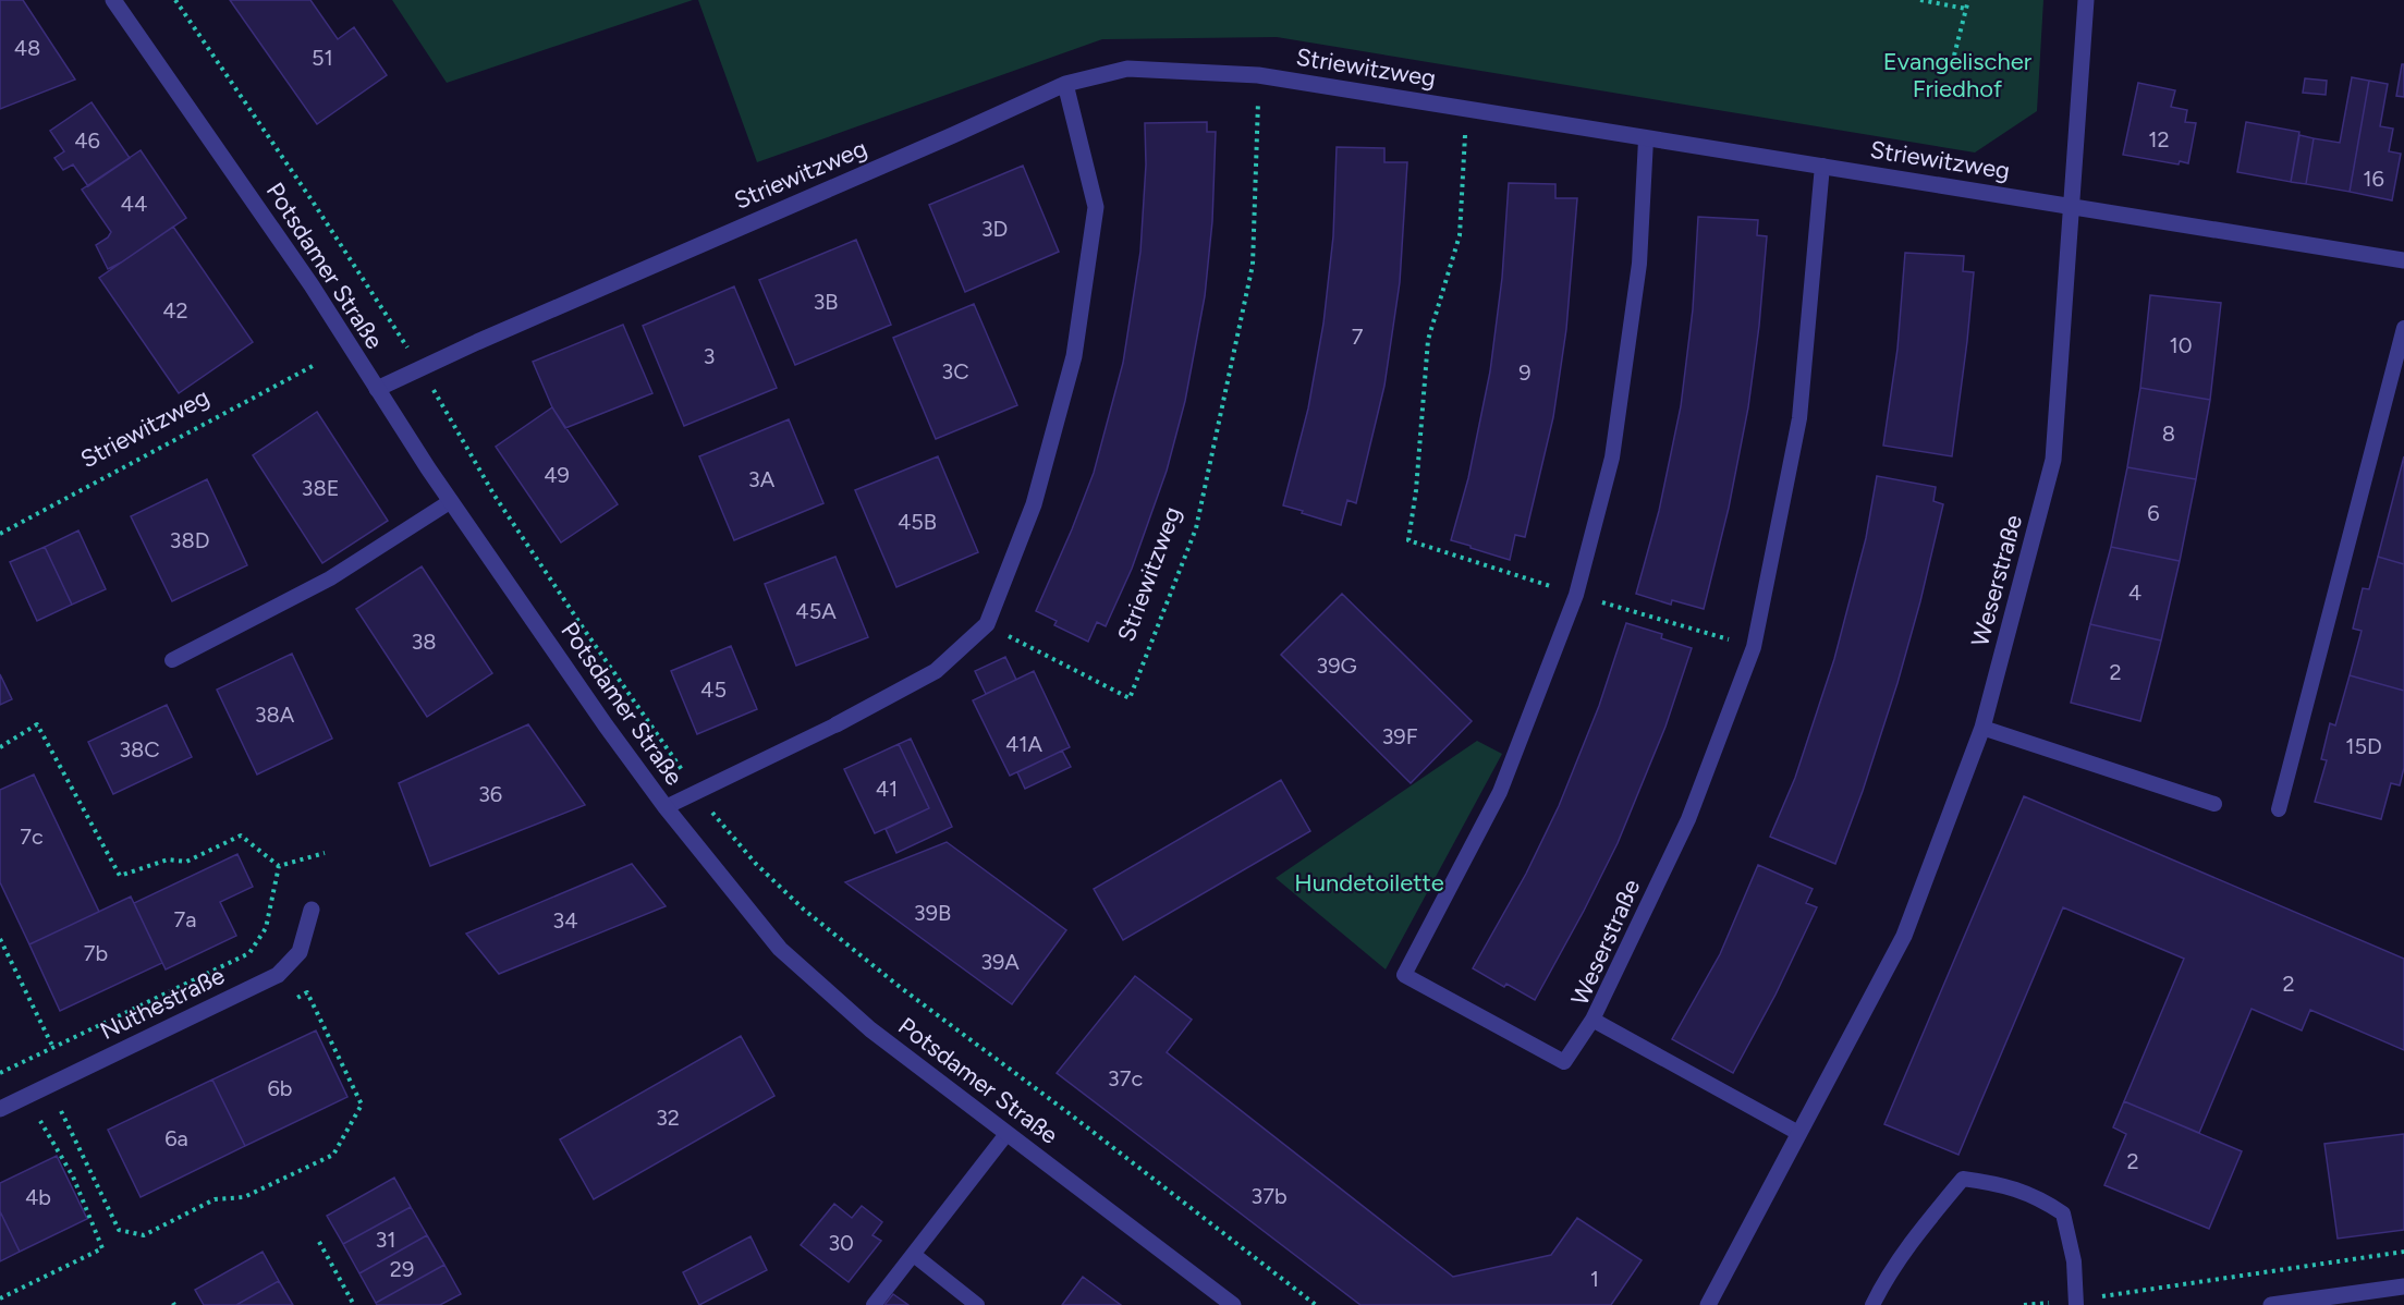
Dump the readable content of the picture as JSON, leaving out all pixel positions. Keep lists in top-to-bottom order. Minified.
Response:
{"streets":{"street":["Striewitzweg","Potsdamer Straße","Weserstraße","Nuthestraße"]},"crossings":[["Striewitzweg","Potsdamer Straße"],["Striewitzweg","Weserstraße"]],"parks":["Evangelischer Friedhof","Hundetoilette"],"house_numbers":["48","51","12","46","16","44","3D","3B","42","7","10","3","3C","9","8","49","3A","38E","6","45B","38D","4","45A","38","39G","2","45","38A","39F","41A","15D","38C","41","36","7c","39B","7a","34","7b","39A","2","37c","6b","32","6a","2","37b","4b","31","30","29","1"]}
